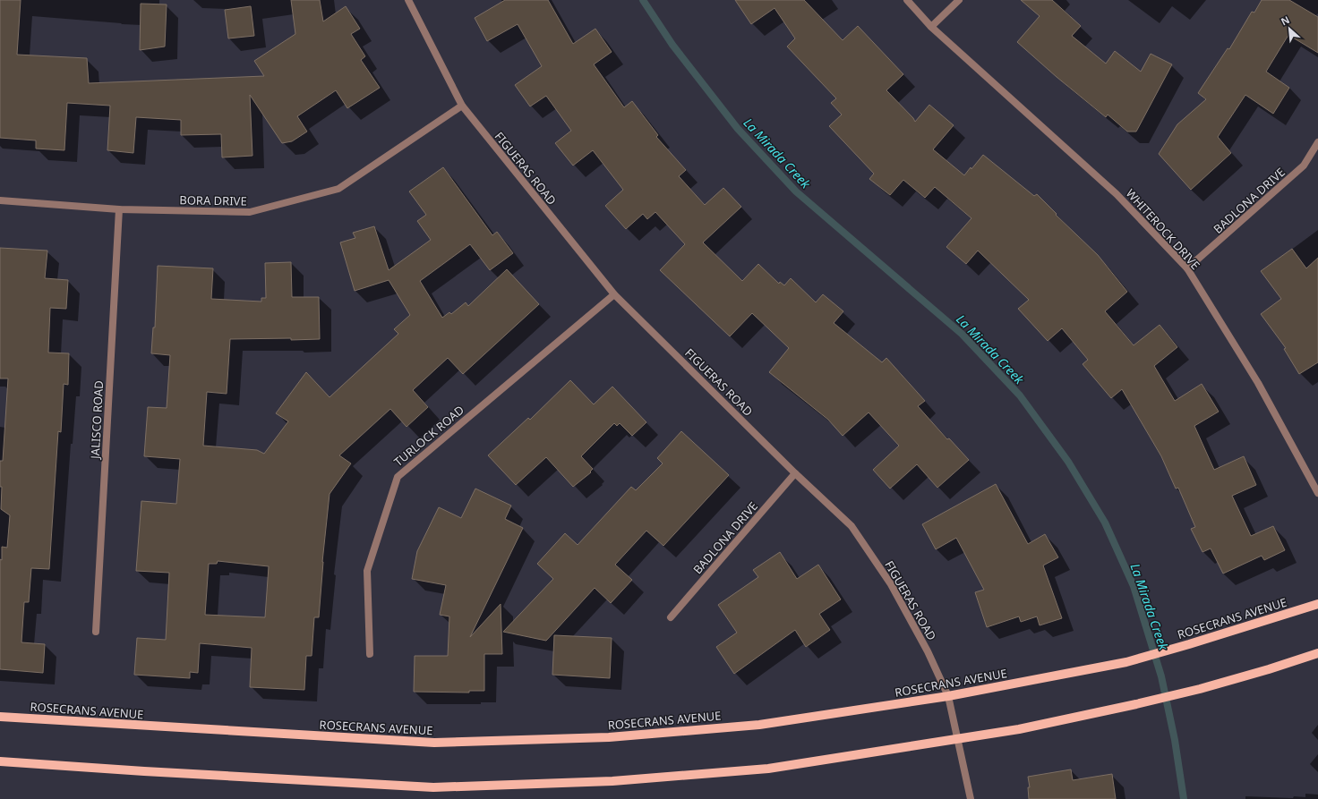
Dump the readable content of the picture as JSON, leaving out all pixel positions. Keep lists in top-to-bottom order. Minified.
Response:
{"streets":{"main road":["ROSECRANS AVENUE"],"street":["FIGUERAS ROAD","BORA DRIVE","BADLONA DRIVE","WHITEROCK DRIVE","JALISCO ROAD","TURLOCK ROAD"]},"crossings":[["FIGUERAS ROAD","BORA DRIVE"],["FIGUERAS ROAD","BADLONA DRIVE"],["FIGUERAS ROAD","TURLOCK ROAD"],["FIGUERAS ROAD","ROSECRANS AVENUE"],["BORA DRIVE","JALISCO ROAD"],["BADLONA DRIVE","WHITEROCK DRIVE"]],"water":["La Mirada Creek"],"north":"top left"}
